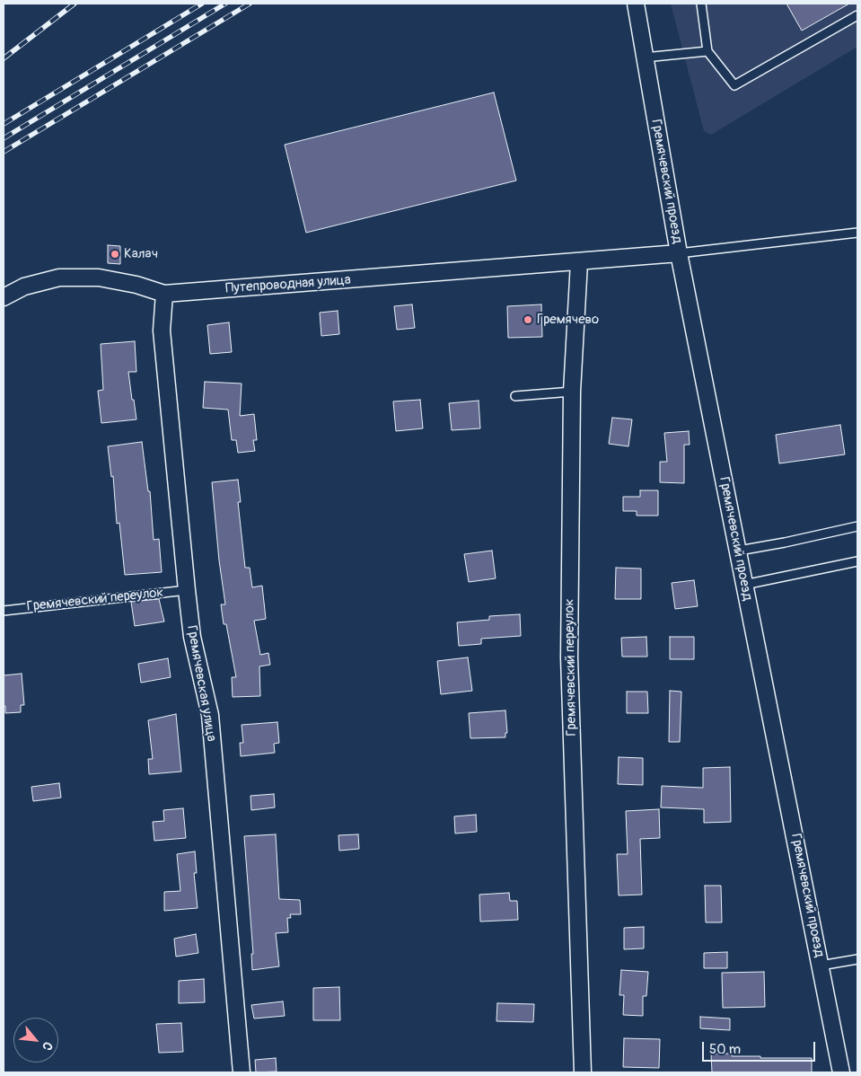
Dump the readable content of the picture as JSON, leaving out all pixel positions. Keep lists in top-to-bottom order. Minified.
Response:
{"streets":{"street":["Гремячевский проезд","Путепроводная улица","Гремячевский переулок","Гремячевская улица"]},"crossings":[["Гремячевский проезд","Путепроводная улица"],["Путепроводная улица","Гремячевский переулок"],["Путепроводная улица","Гремячевская улица"],["Гремячевский переулок","Гремячевская улица"]],"places":["Калач","Гремячево"],"scale_bar":"50 m","north":"bottom right"}
